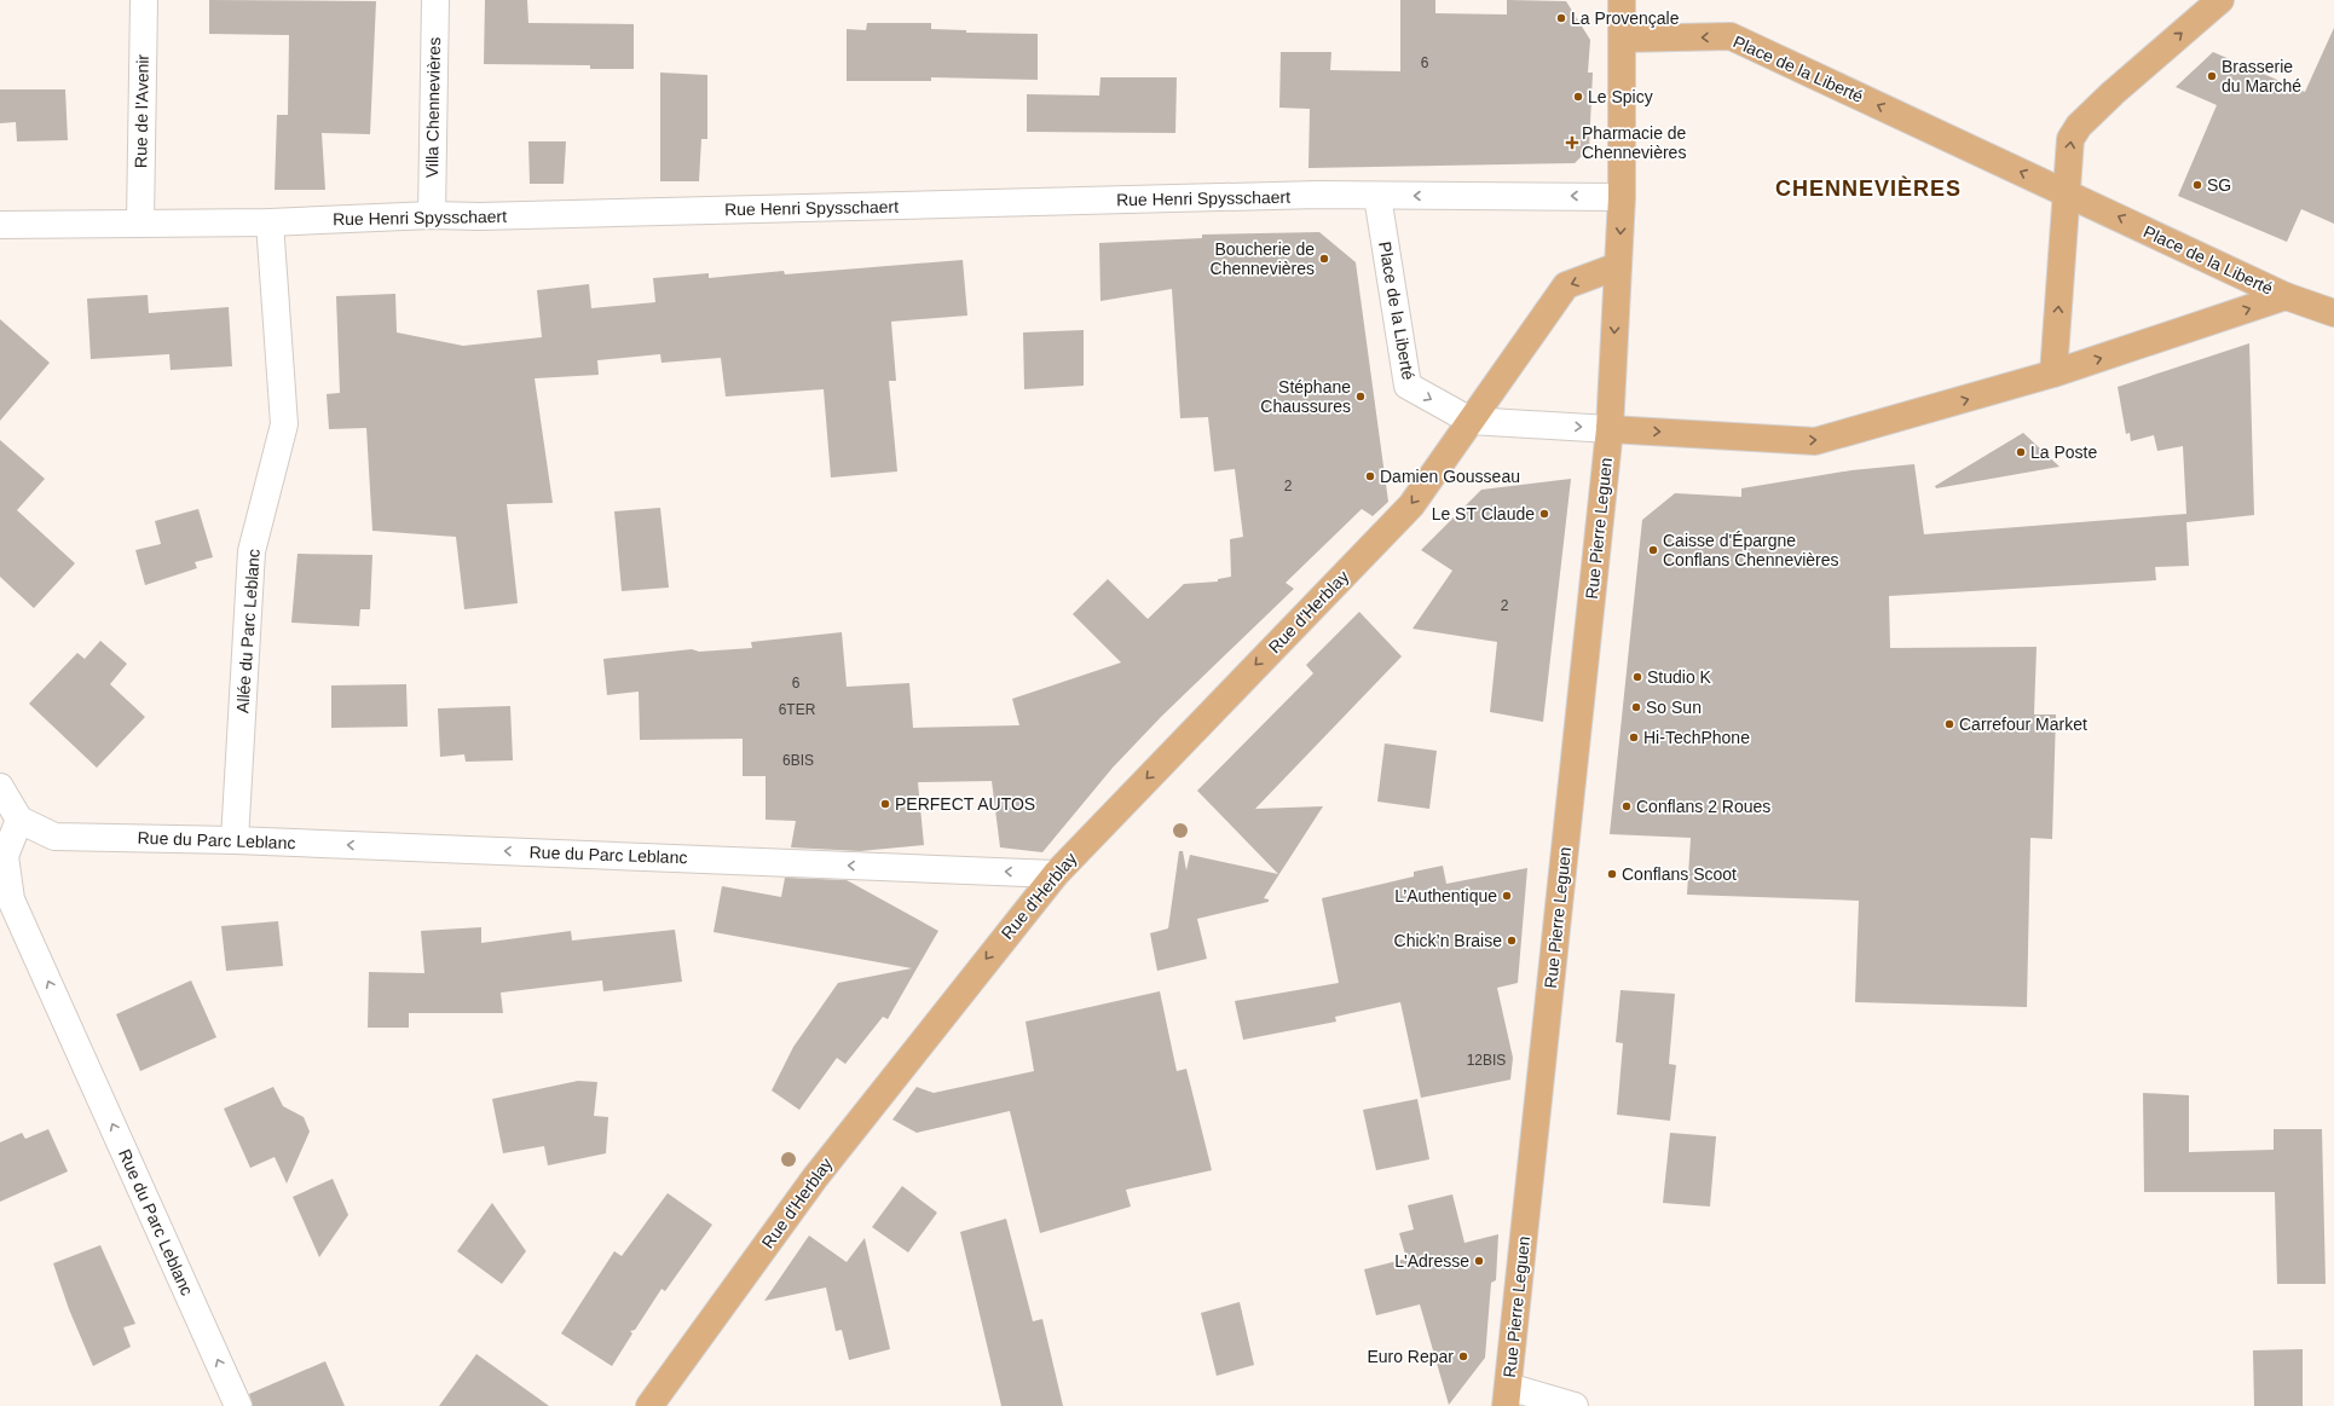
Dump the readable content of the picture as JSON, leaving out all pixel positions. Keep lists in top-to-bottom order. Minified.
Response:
{"streets":{"main road":["Place de la Liberté","Rue Pierre Leguen","Rue d'Herblay"],"street":["Villa Chennevières","Rue de l'Avenir","Rue Henri Spysschaert","Allée du Parc Leblanc","Rue du Parc Leblanc"]},"crossings":[["Place de la Liberté","Rue Henri Spysschaert"],["Place de la Liberté","Rue Pierre Leguen"],["Place de la Liberté","Rue d'Herblay"],["Villa Chennevières","Rue Henri Spysschaert"],["Rue de l'Avenir","Rue Henri Spysschaert"],["Rue Henri Spysschaert","Allée du Parc Leblanc"],["Rue d'Herblay","Rue du Parc Leblanc"],["Allée du Parc Leblanc","Rue du Parc Leblanc"]],"one_way":["Rue d'Herblay","Rue du Parc Leblanc"],"districts":["CHENNEVIÈRES"],"places":{"other":["La Provençale","Brasserie du Marché","Le Spicy","SG","Boucherie de Chennevières","Stéphane Chaussures","La Poste","Damien Gousseau","Le ST Claude","Caisse d'Épargne Conflans Chennevières","Studio K","So Sun","Carrefour Market","Hi-TechPhone","PERFECT AUTOS","Conflans 2 Roues","Conflans Scoot","L’Authentique","Chick’n Braise","L'Adresse","Euro Repar"],"health":["Pharmacie de Chennevières"]},"house_numbers":["6","2","2","6","6TER","6BIS","12BIS"]}
